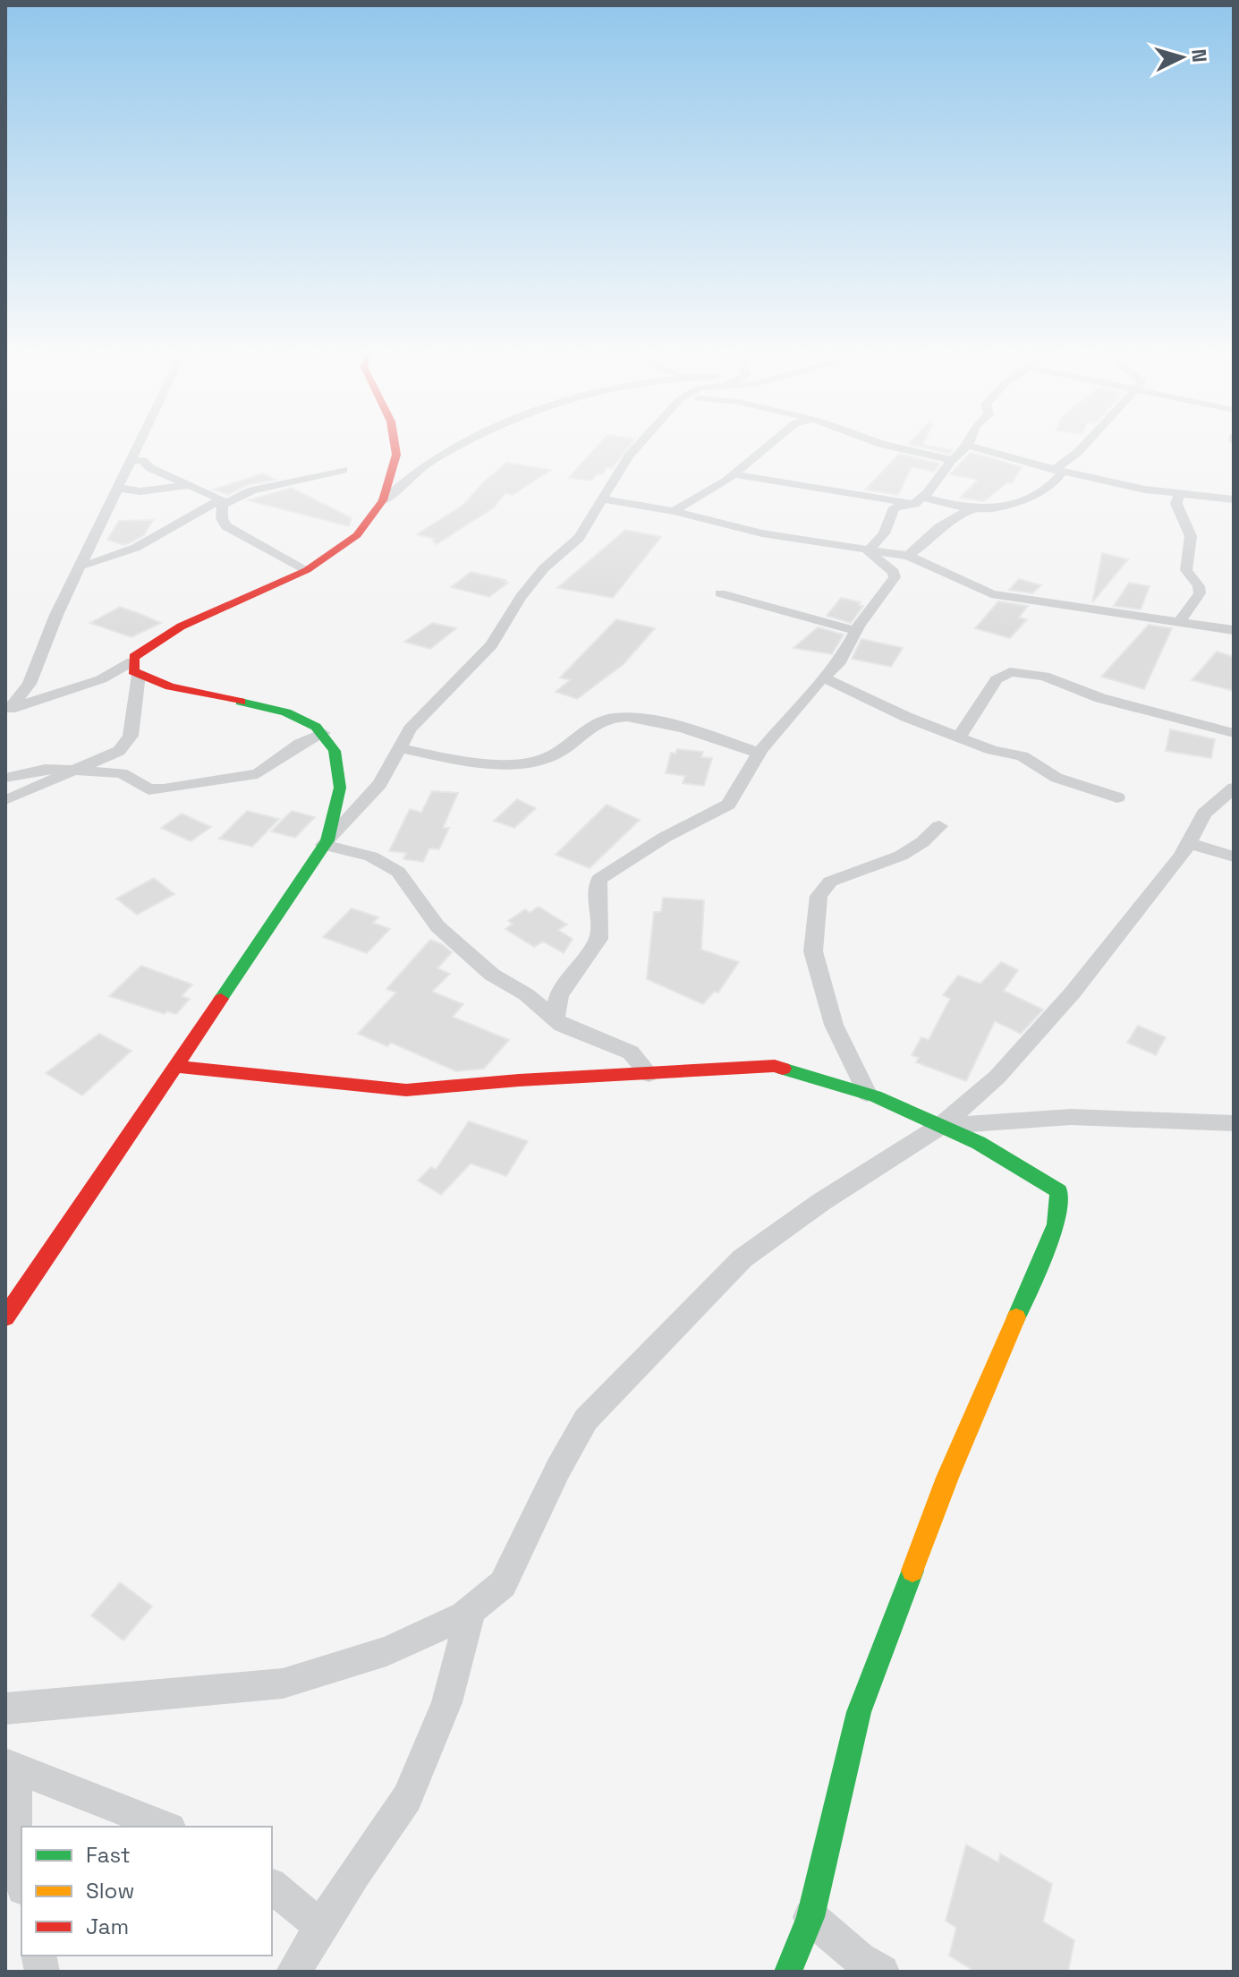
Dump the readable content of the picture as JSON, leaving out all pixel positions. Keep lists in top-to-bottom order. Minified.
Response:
{"legend":["Fast","Slow","Jam"],"north":"right"}
